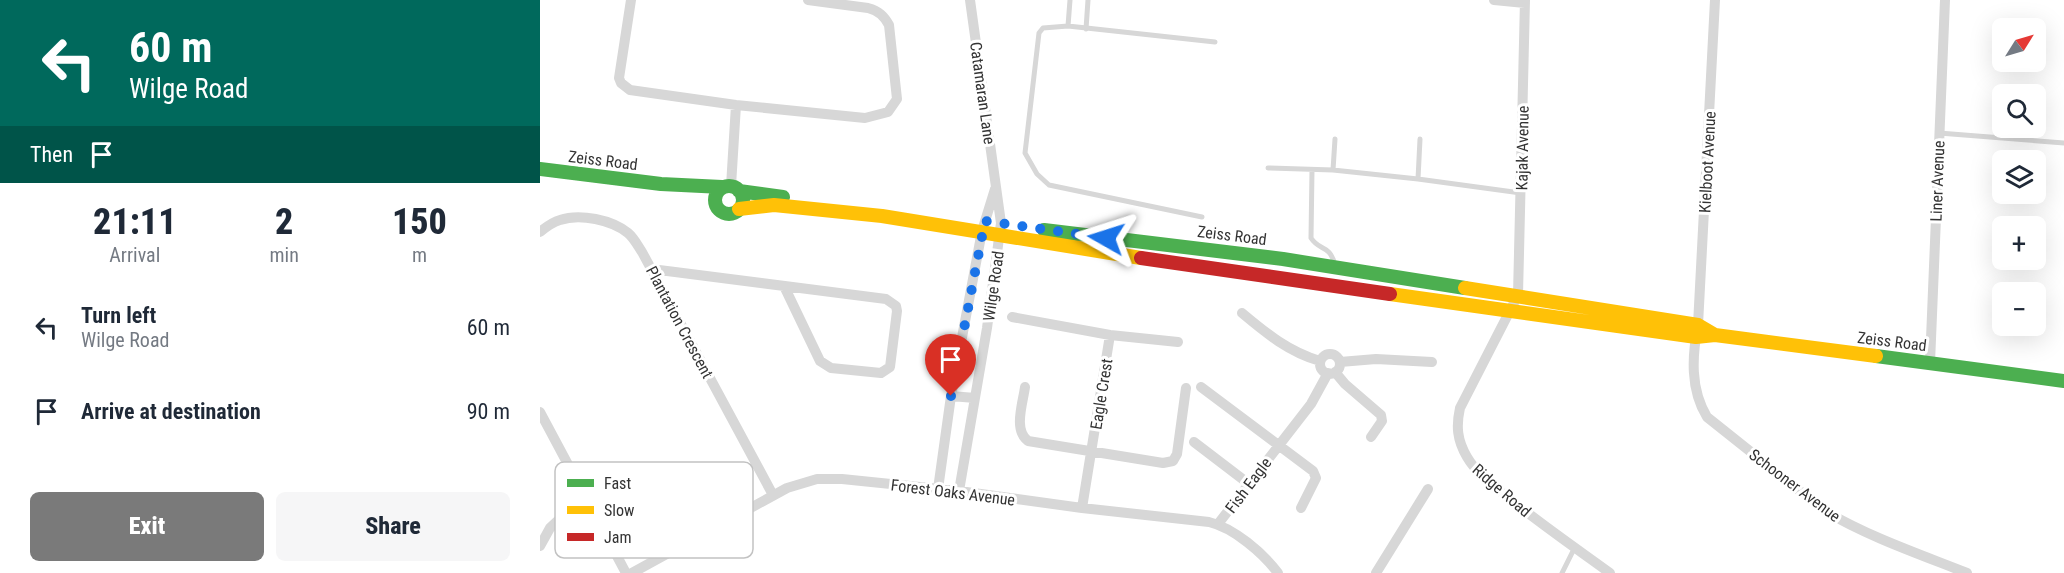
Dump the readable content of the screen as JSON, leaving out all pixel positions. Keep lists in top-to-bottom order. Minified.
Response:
{"streets":{"street":["Catamaran Lane","Kajak Avenue","Zeiss Road","Kielboot Avenue","Liner Avenue","Wilge Road","Plantation Crescent","Eagle Crest","Fish Eagle","Schooner Avenue","Ridge Road","Forest Oaks Avenue"]},"crossings":[["Catamaran Lane","Zeiss Road"],["Catamaran Lane","Wilge Road"],["Kajak Avenue","Zeiss Road"],["Kajak Avenue","Ridge Road"],["Zeiss Road","Kielboot Avenue"],["Zeiss Road","Liner Avenue"],["Zeiss Road","Wilge Road"],["Zeiss Road","Schooner Avenue"],["Zeiss Road","Ridge Road"],["Kielboot Avenue","Schooner Avenue"],["Wilge Road","Forest Oaks Avenue"],["Plantation Crescent","Forest Oaks Avenue"],["Eagle Crest","Forest Oaks Avenue"],["Fish Eagle","Forest Oaks Avenue"]],"legend":["Fast","Slow","Jam"],"north":"top right","page":{"turn":["60 m","Wilge Road"],"map_buttons":["+","−"],"then":"Then","eta":["21:11","Arrival","2","min","150","m"],"list":[{"name":"Turn left","note":"Wilge Road","value":"60 m"},{"name":"Arrive at destination","value":"90 m"}],"buttons":["Exit","Share"]}}
